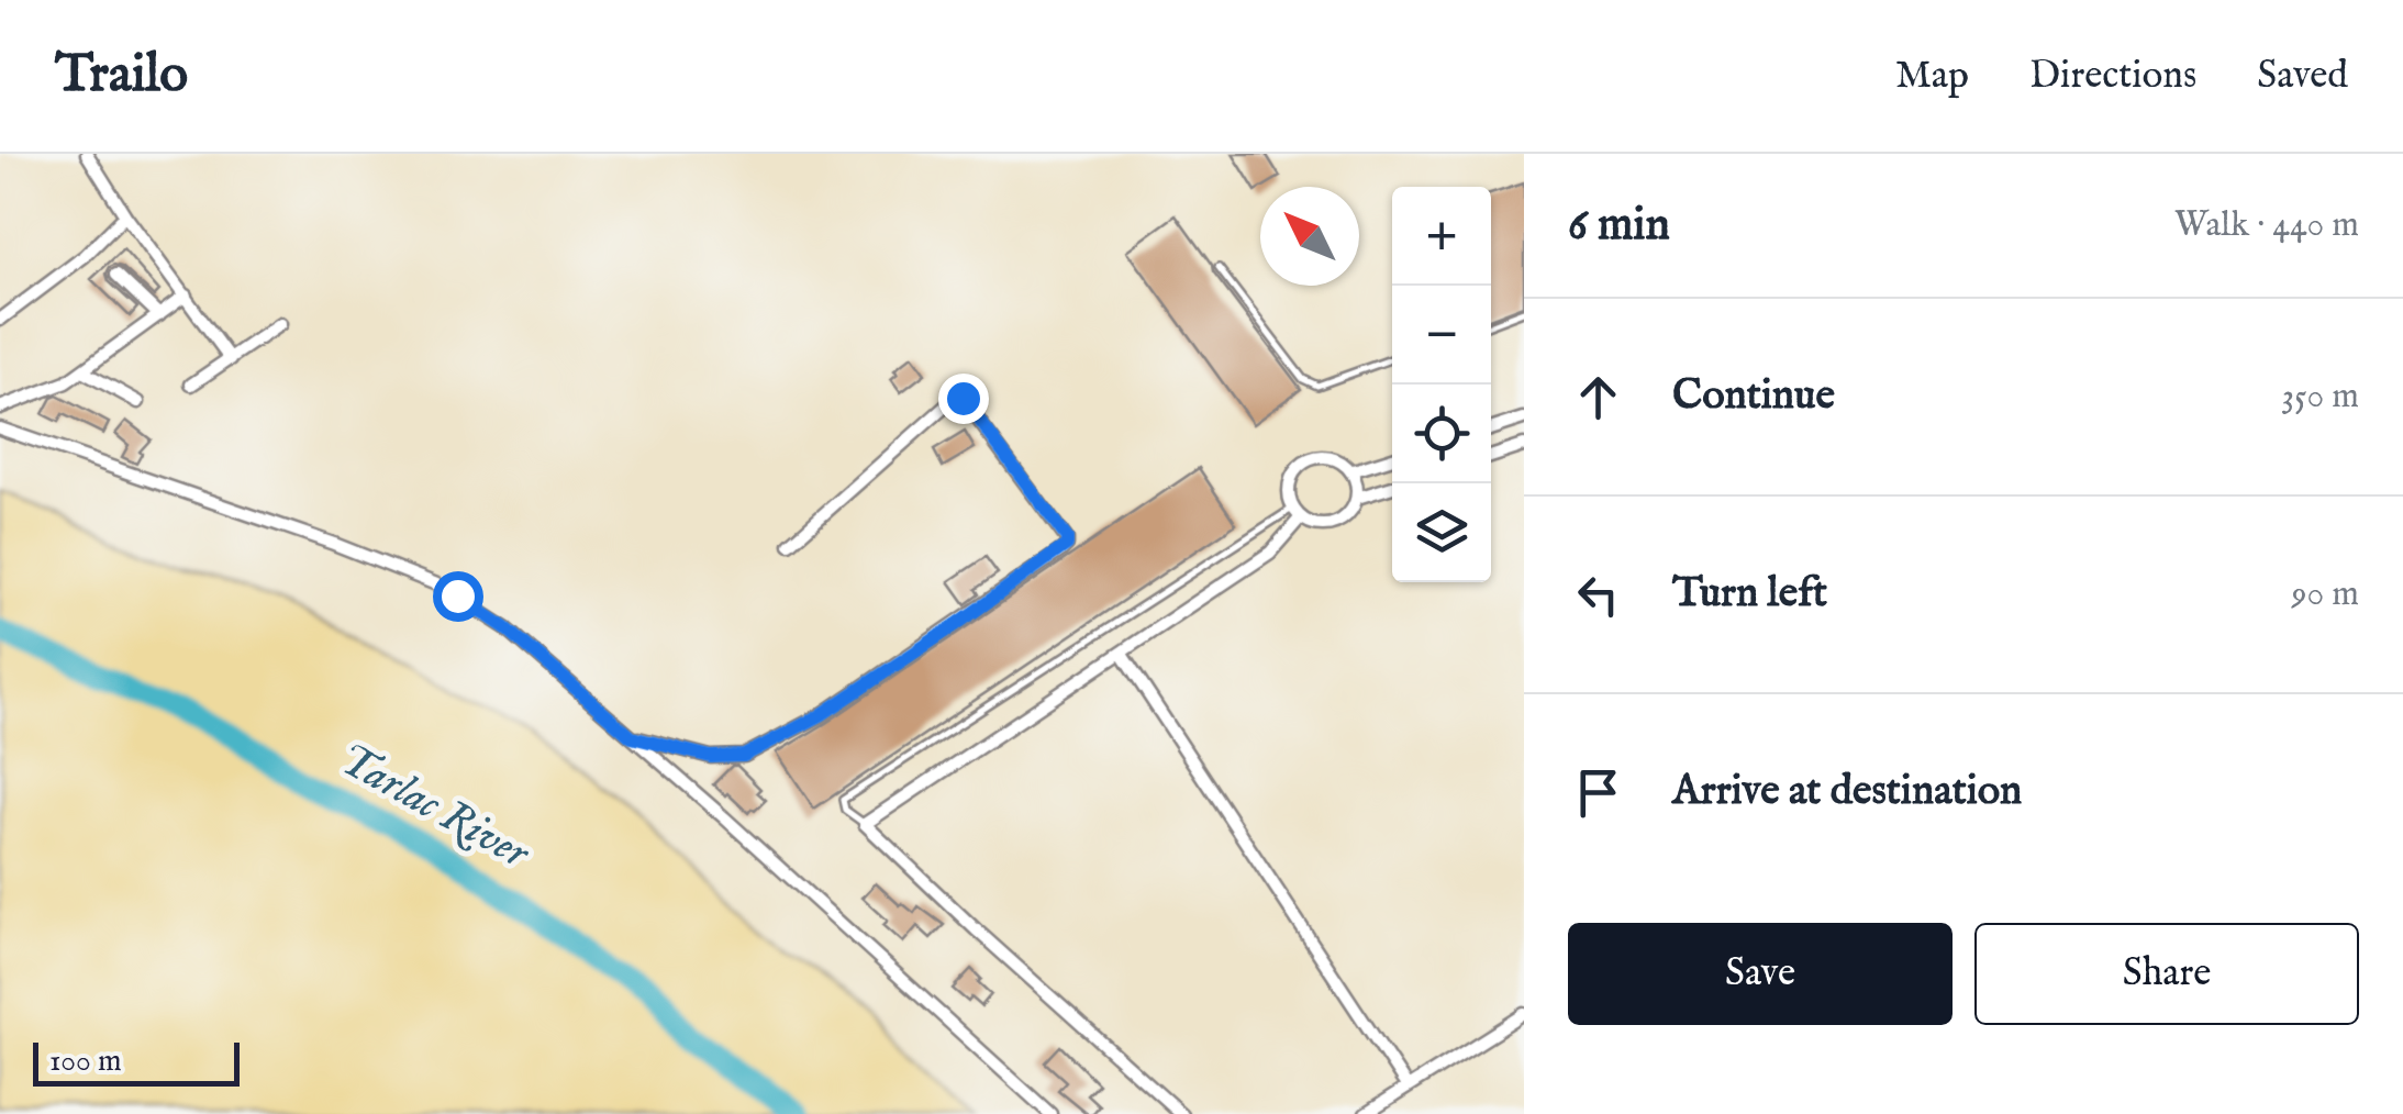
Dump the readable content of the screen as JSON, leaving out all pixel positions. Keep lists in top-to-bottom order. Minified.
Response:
{"water":["Tarlac River"],"scale_bar":"100 m","north":"top left","page":{"header":"Trailo","nav":["Map","Directions","Saved"],"heading":["6 min","Walk · 440 m"],"map_buttons":["+","−"],"list":[["Continue","350 m"],["Turn left","90 m"],"Arrive at destination"],"buttons":["Save","Share"],"scale":"100 m"}}
